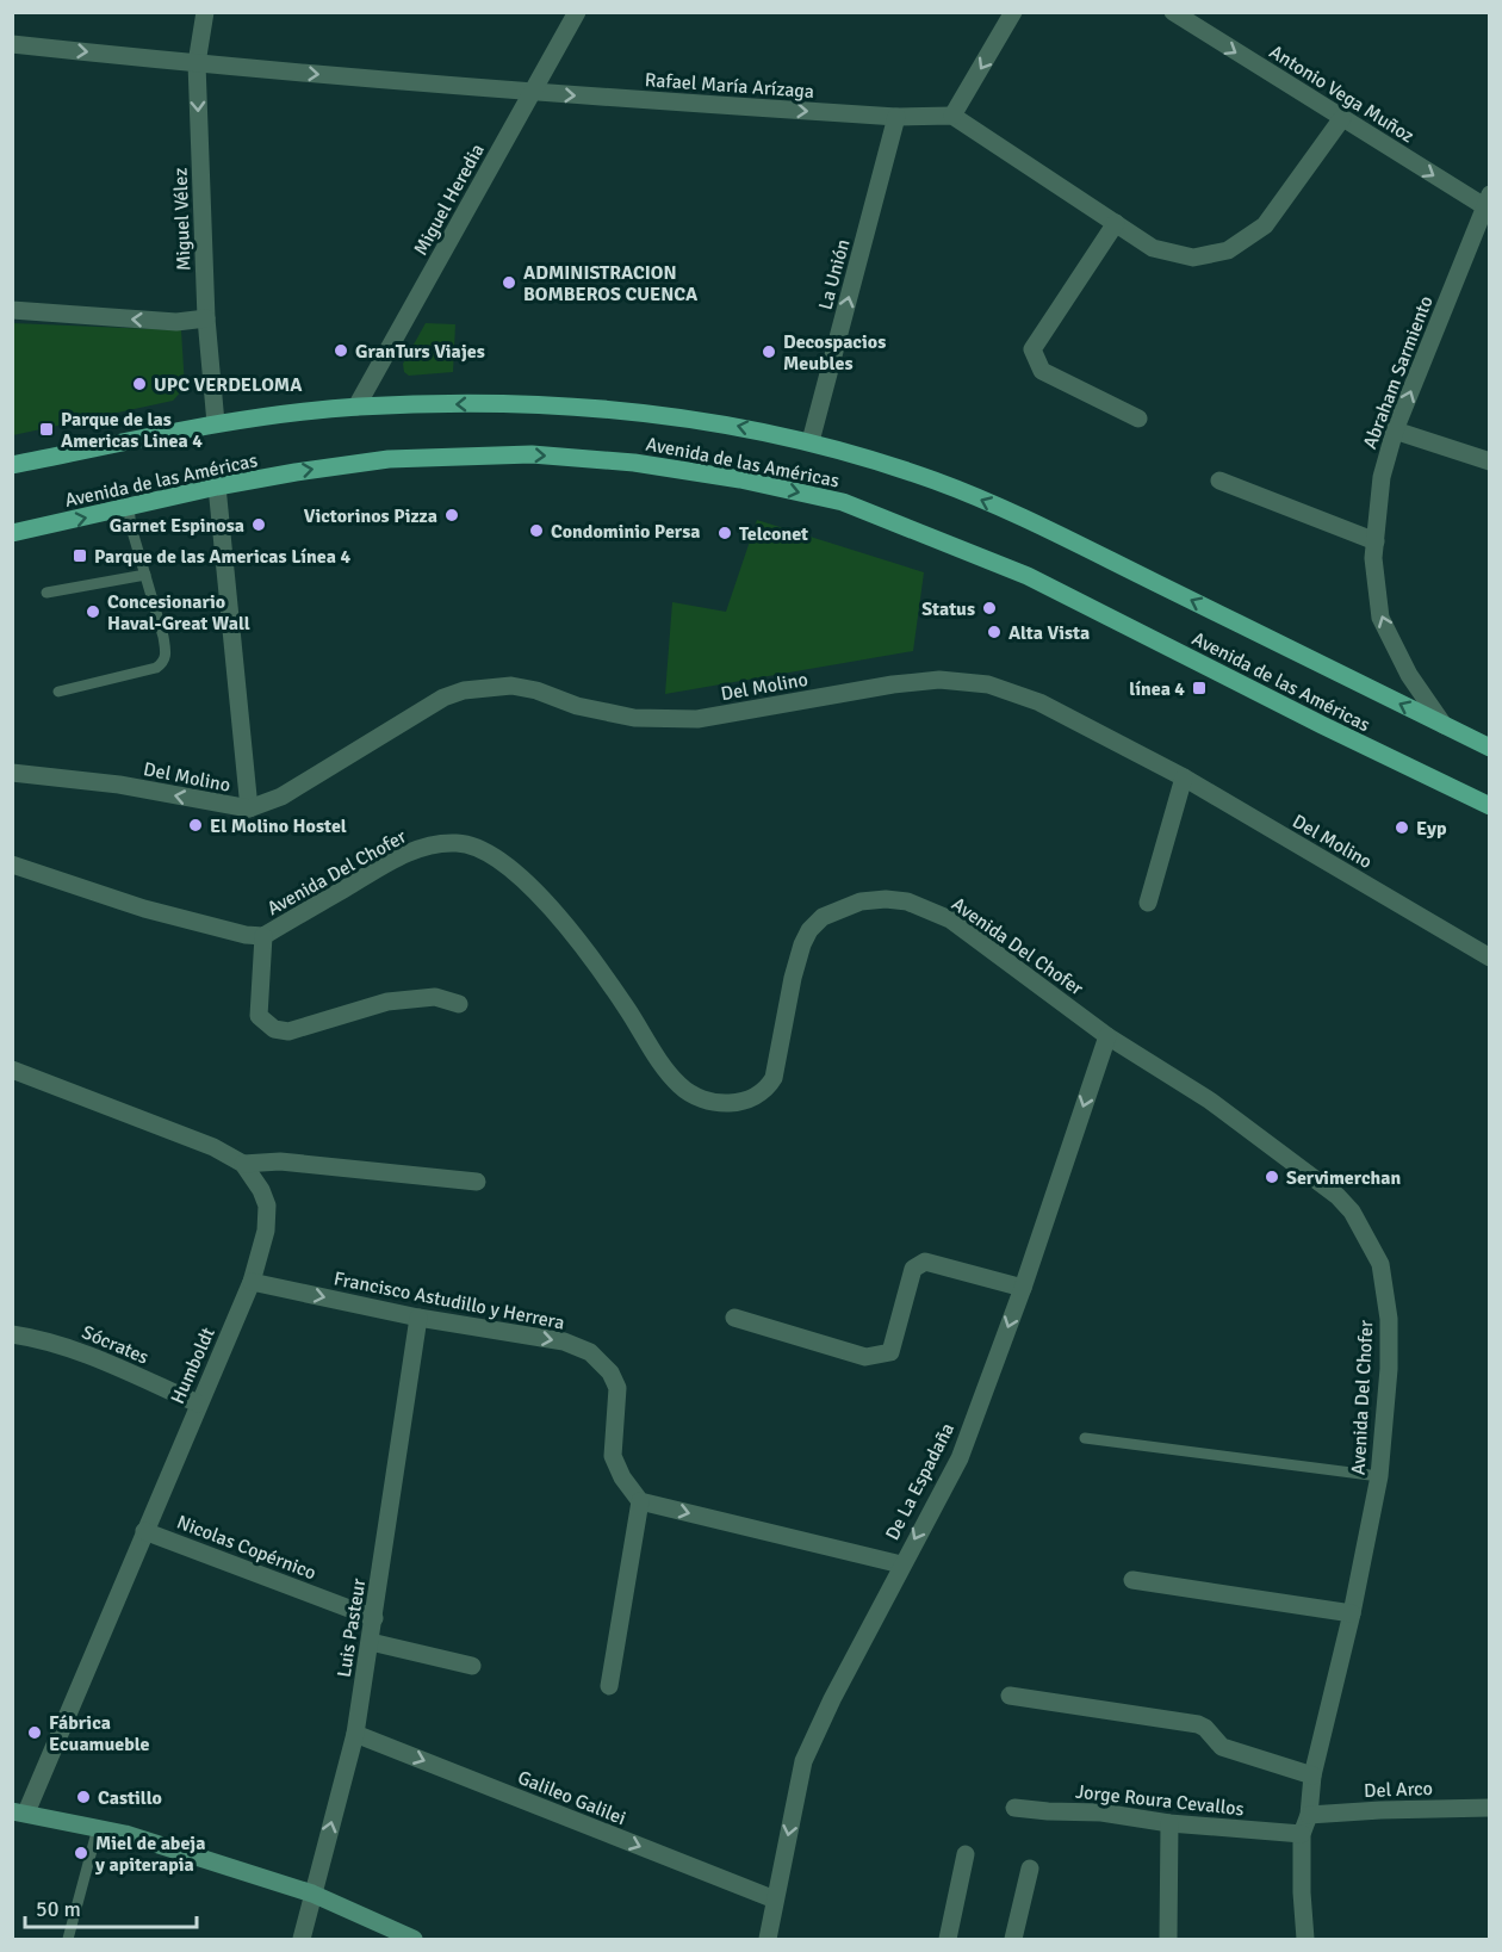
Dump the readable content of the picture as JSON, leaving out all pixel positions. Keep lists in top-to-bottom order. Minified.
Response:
{"streets":{"main road":["Avenida de las Américas"],"street":["Rafael María Arízaga","Antonio Vega Muñoz","Miguel Heredia","Miguel Vélez","La Unión","Abraham Sarmiento","Del Molino","Avenida Del Chofer","Francisco Astudillo y Herrera","Sócrates","Humboldt","De La Espadaña","Nicolas Copérnico","Luis Pasteur","Del Arco","Galileo Galilei","Jorge Roura Cevallos"]},"crossings":[["Rafael María Arízaga","Miguel Heredia"],["Rafael María Arízaga","Miguel Vélez"],["Rafael María Arízaga","La Unión"],["Antonio Vega Muñoz","Abraham Sarmiento"],["Miguel Heredia","Avenida de las Américas"],["Miguel Vélez","Avenida de las Américas"],["La Unión","Avenida de las Américas"],["Abraham Sarmiento","Avenida de las Américas"],["Avenida Del Chofer","De La Espadaña"],["Avenida Del Chofer","Del Arco"],["Avenida Del Chofer","Jorge Roura Cevallos"],["Francisco Astudillo y Herrera","Humboldt"],["Francisco Astudillo y Herrera","Luis Pasteur"],["Sócrates","Humboldt"],["Humboldt","Nicolas Copérnico"],["De La Espadaña","Galileo Galilei"],["Nicolas Copérnico","Luis Pasteur"],["Luis Pasteur","Galileo Galilei"]],"one_way":["Rafael María Arízaga","Antonio Vega Muñoz","Miguel Vélez","La Unión","Abraham Sarmiento","De La Espadaña","Galileo Galilei"],"places":{"other":["ADMINISTRACION BOMBEROS CUENCA","GranTurs Viajes","Decospacios Meubles","UPC VERDELOMA","Victorinos Pizza","Garnet Espinosa","Condominio Persa","Telconet","Status","Concesionario Haval-Great Wall","Alta Vista","El Molino Hostel","Eyp","Servimerchan","Fábrica Ecuamueble","Castillo","Miel de abeja y apiterapia"],"transit":["Parque de las Americas Linea 4","Parque de las Americas Línea 4","línea 4"]},"scale_bar":"50 m"}
